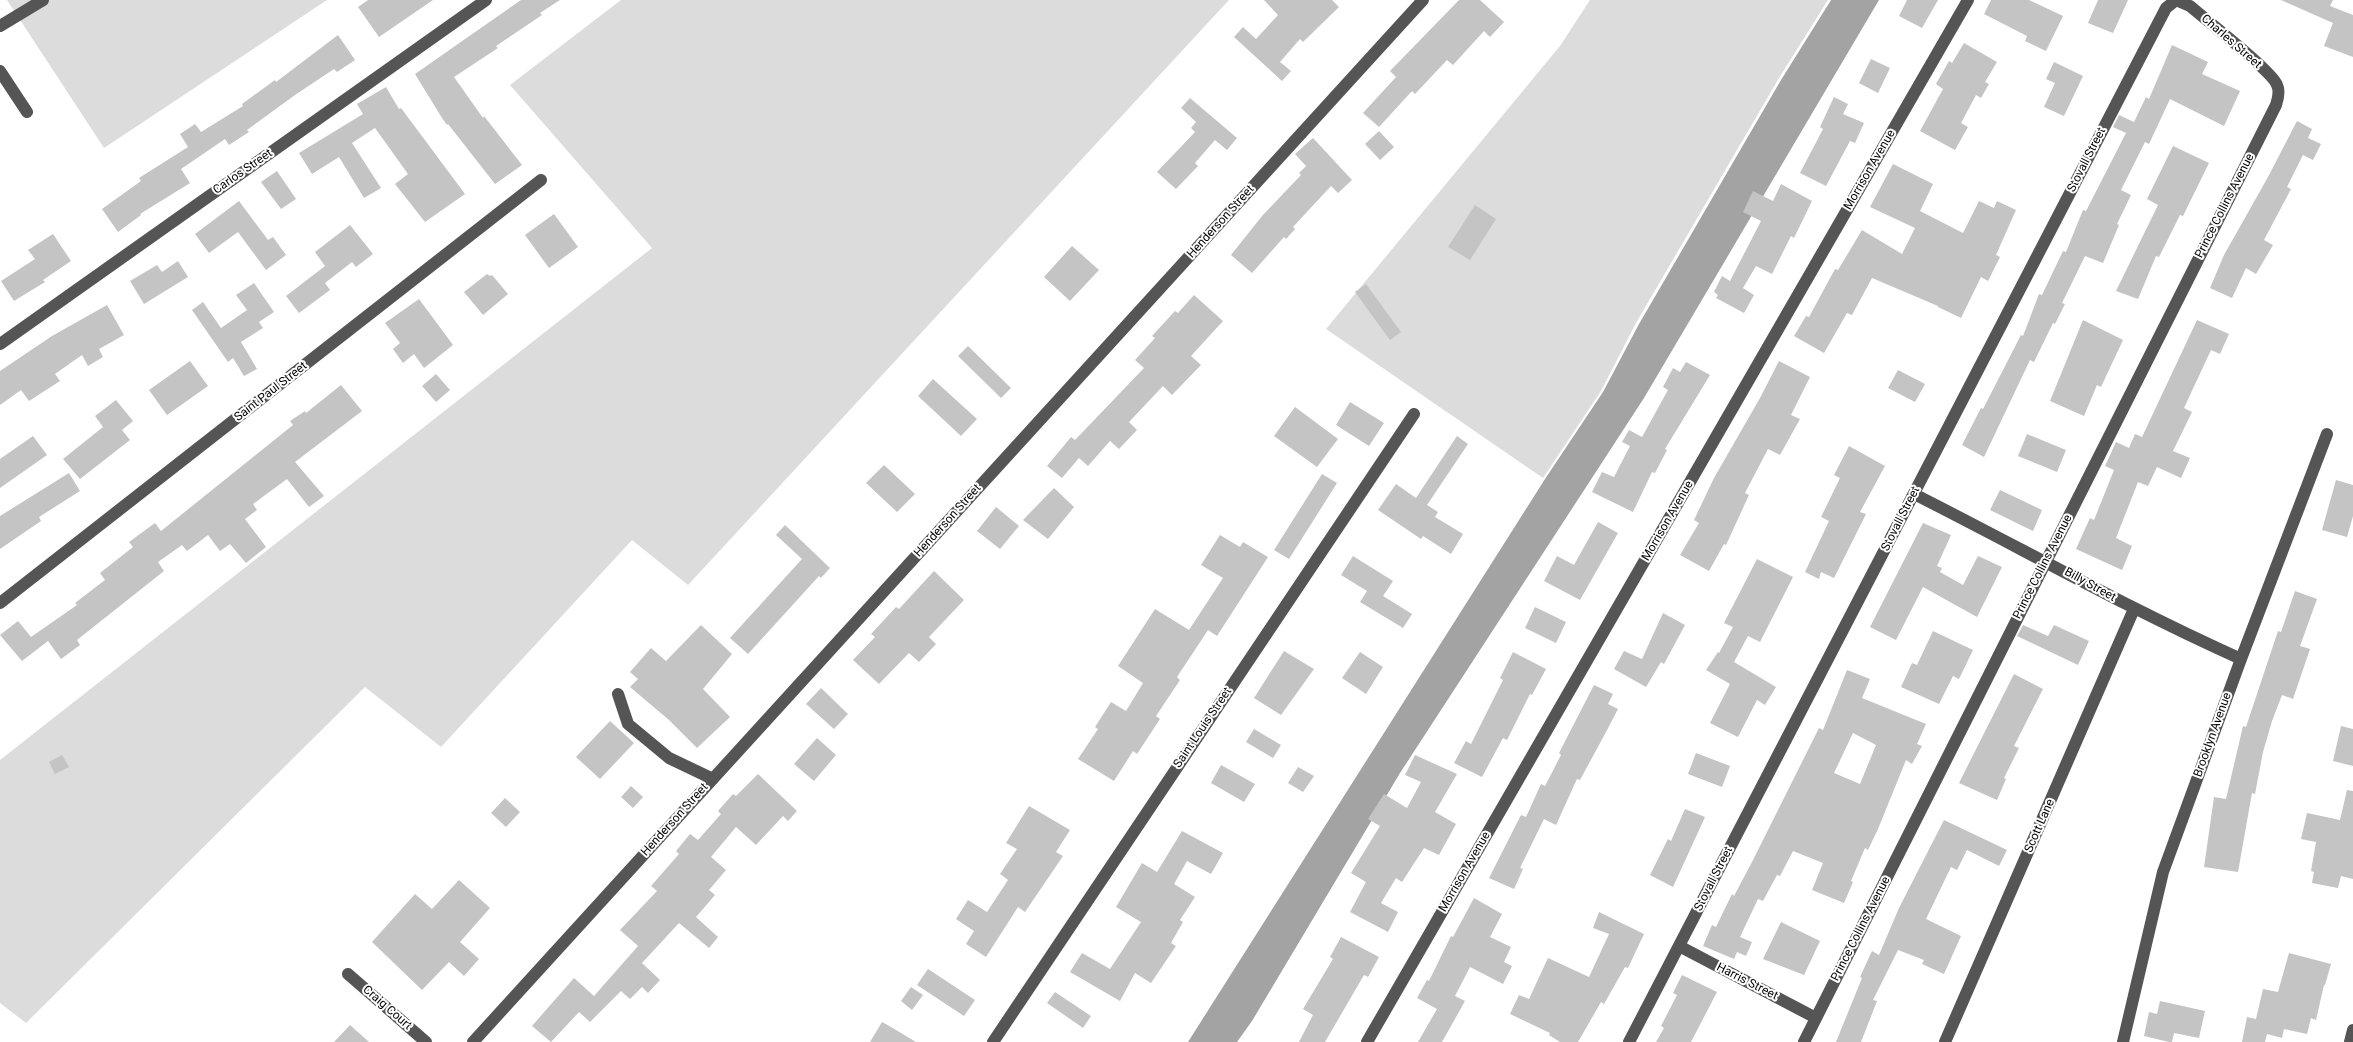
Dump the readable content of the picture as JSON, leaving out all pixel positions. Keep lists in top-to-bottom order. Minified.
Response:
{"streets":{"street":["Charles Street","Stovall Street","Morrison Avenue","Carlos Street","Prince Collins Avenue","Henderson Street","Saint Paul Street","Billy Street","Saint Louis Street","Brooklyn Avenue","Scott Lane","Harris Street","Craig Court"]},"crossings":[["Charles Street","Stovall Street"],["Charles Street","Prince Collins Avenue"],["Stovall Street","Billy Street"],["Stovall Street","Harris Street"],["Prince Collins Avenue","Billy Street"],["Prince Collins Avenue","Harris Street"],["Billy Street","Brooklyn Avenue"],["Billy Street","Scott Lane"]]}
